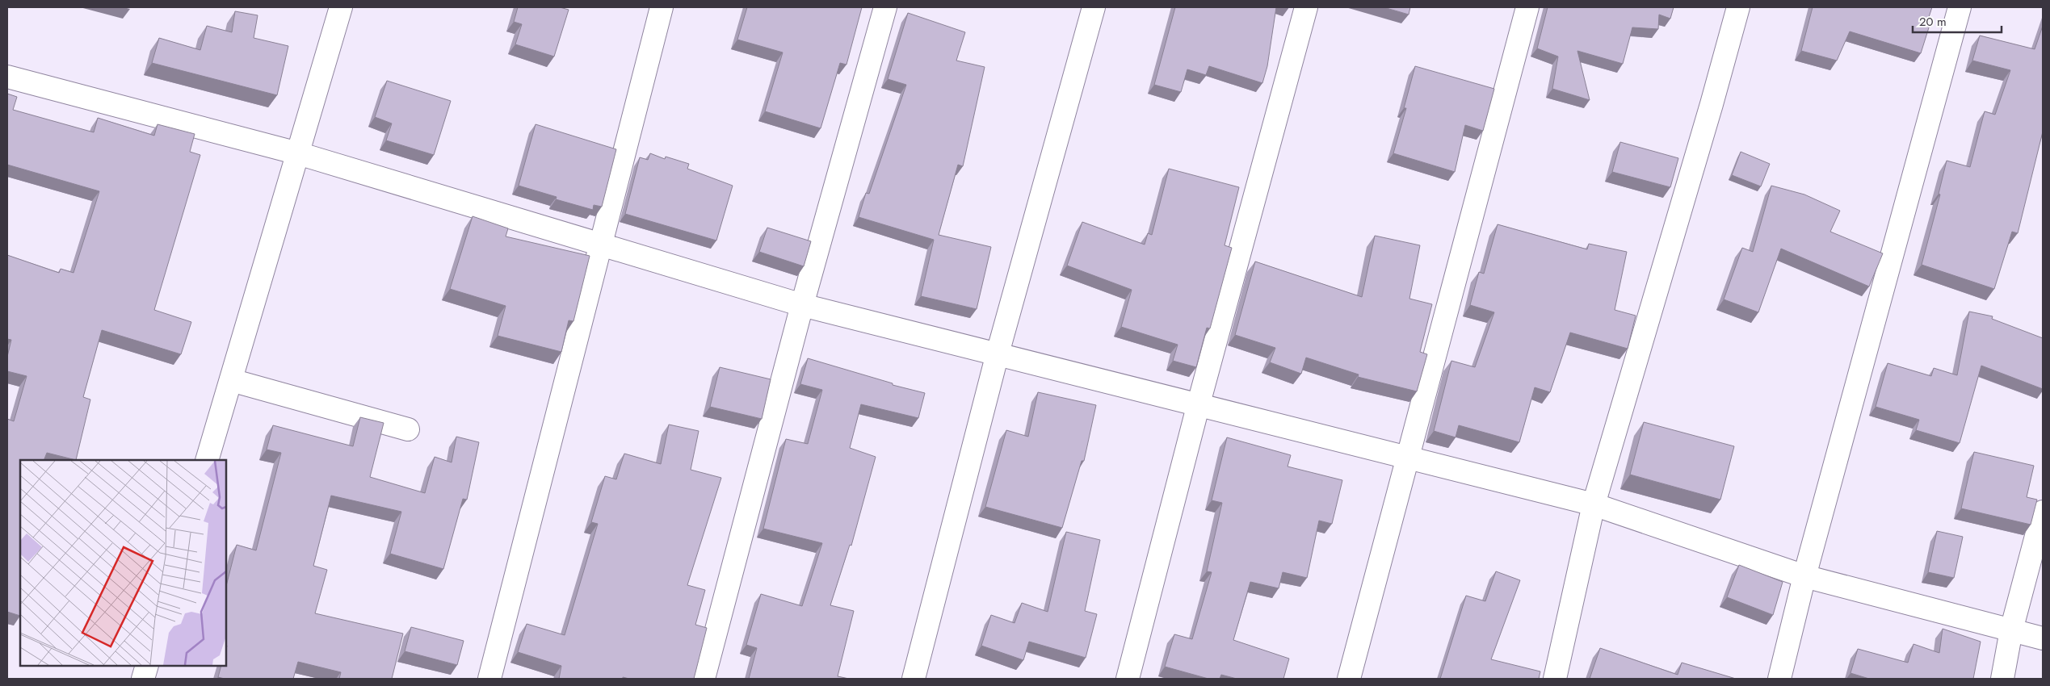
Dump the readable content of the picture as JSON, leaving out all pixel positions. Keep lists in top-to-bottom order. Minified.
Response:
{"scale_bar":"20 m"}
